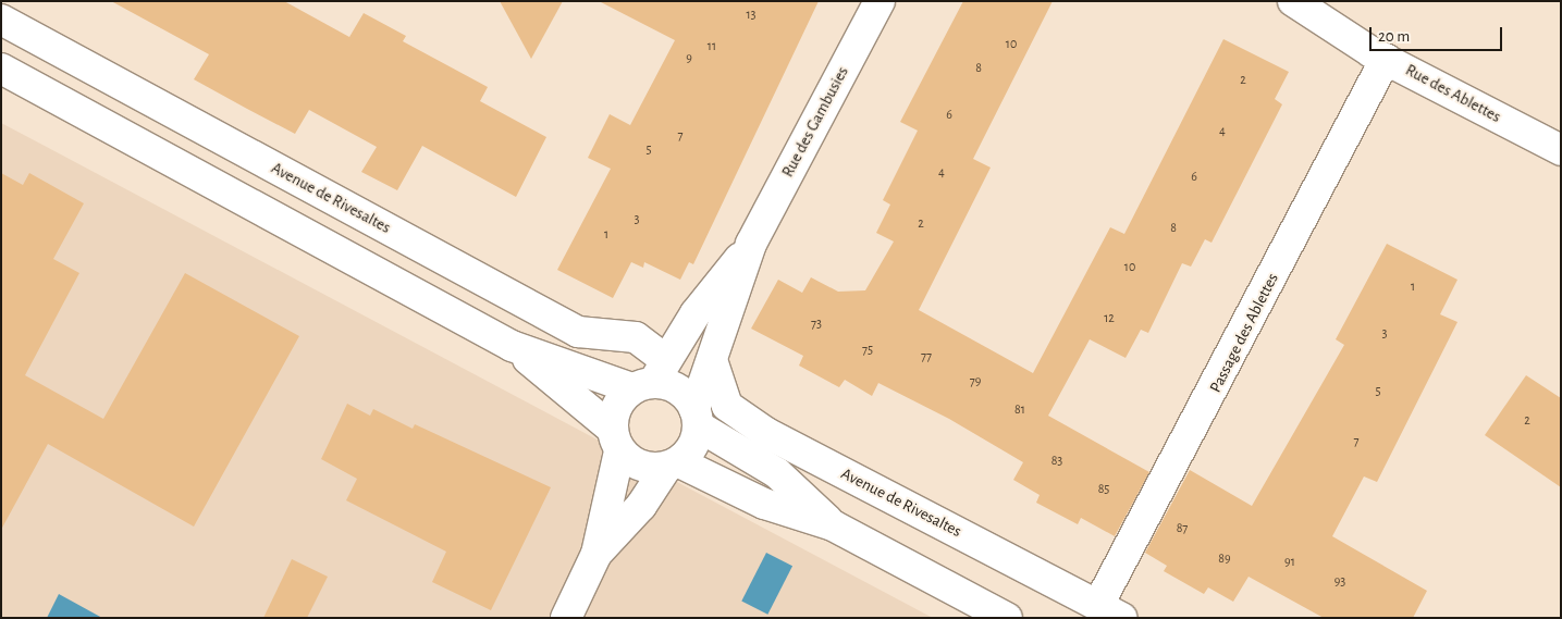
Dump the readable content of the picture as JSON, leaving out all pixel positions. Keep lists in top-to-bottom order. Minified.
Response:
{"streets":{"street":["Rue des Ablettes","Rue des Gambusies","Avenue de Rivesaltes","Passage des Ablettes"]},"crossings":[["Rue des Ablettes","Passage des Ablettes"],["Rue des Gambusies","Avenue de Rivesaltes"],["Avenue de Rivesaltes","Passage des Ablettes"]],"house_numbers":["13","10","11","9","8","2","6","4","7","5","4","6","3","2","8","1","10","1","12","73","3","75","77","79","5","81","2","7","83","85","87","89","91","93"],"scale_bar":"20 m"}
